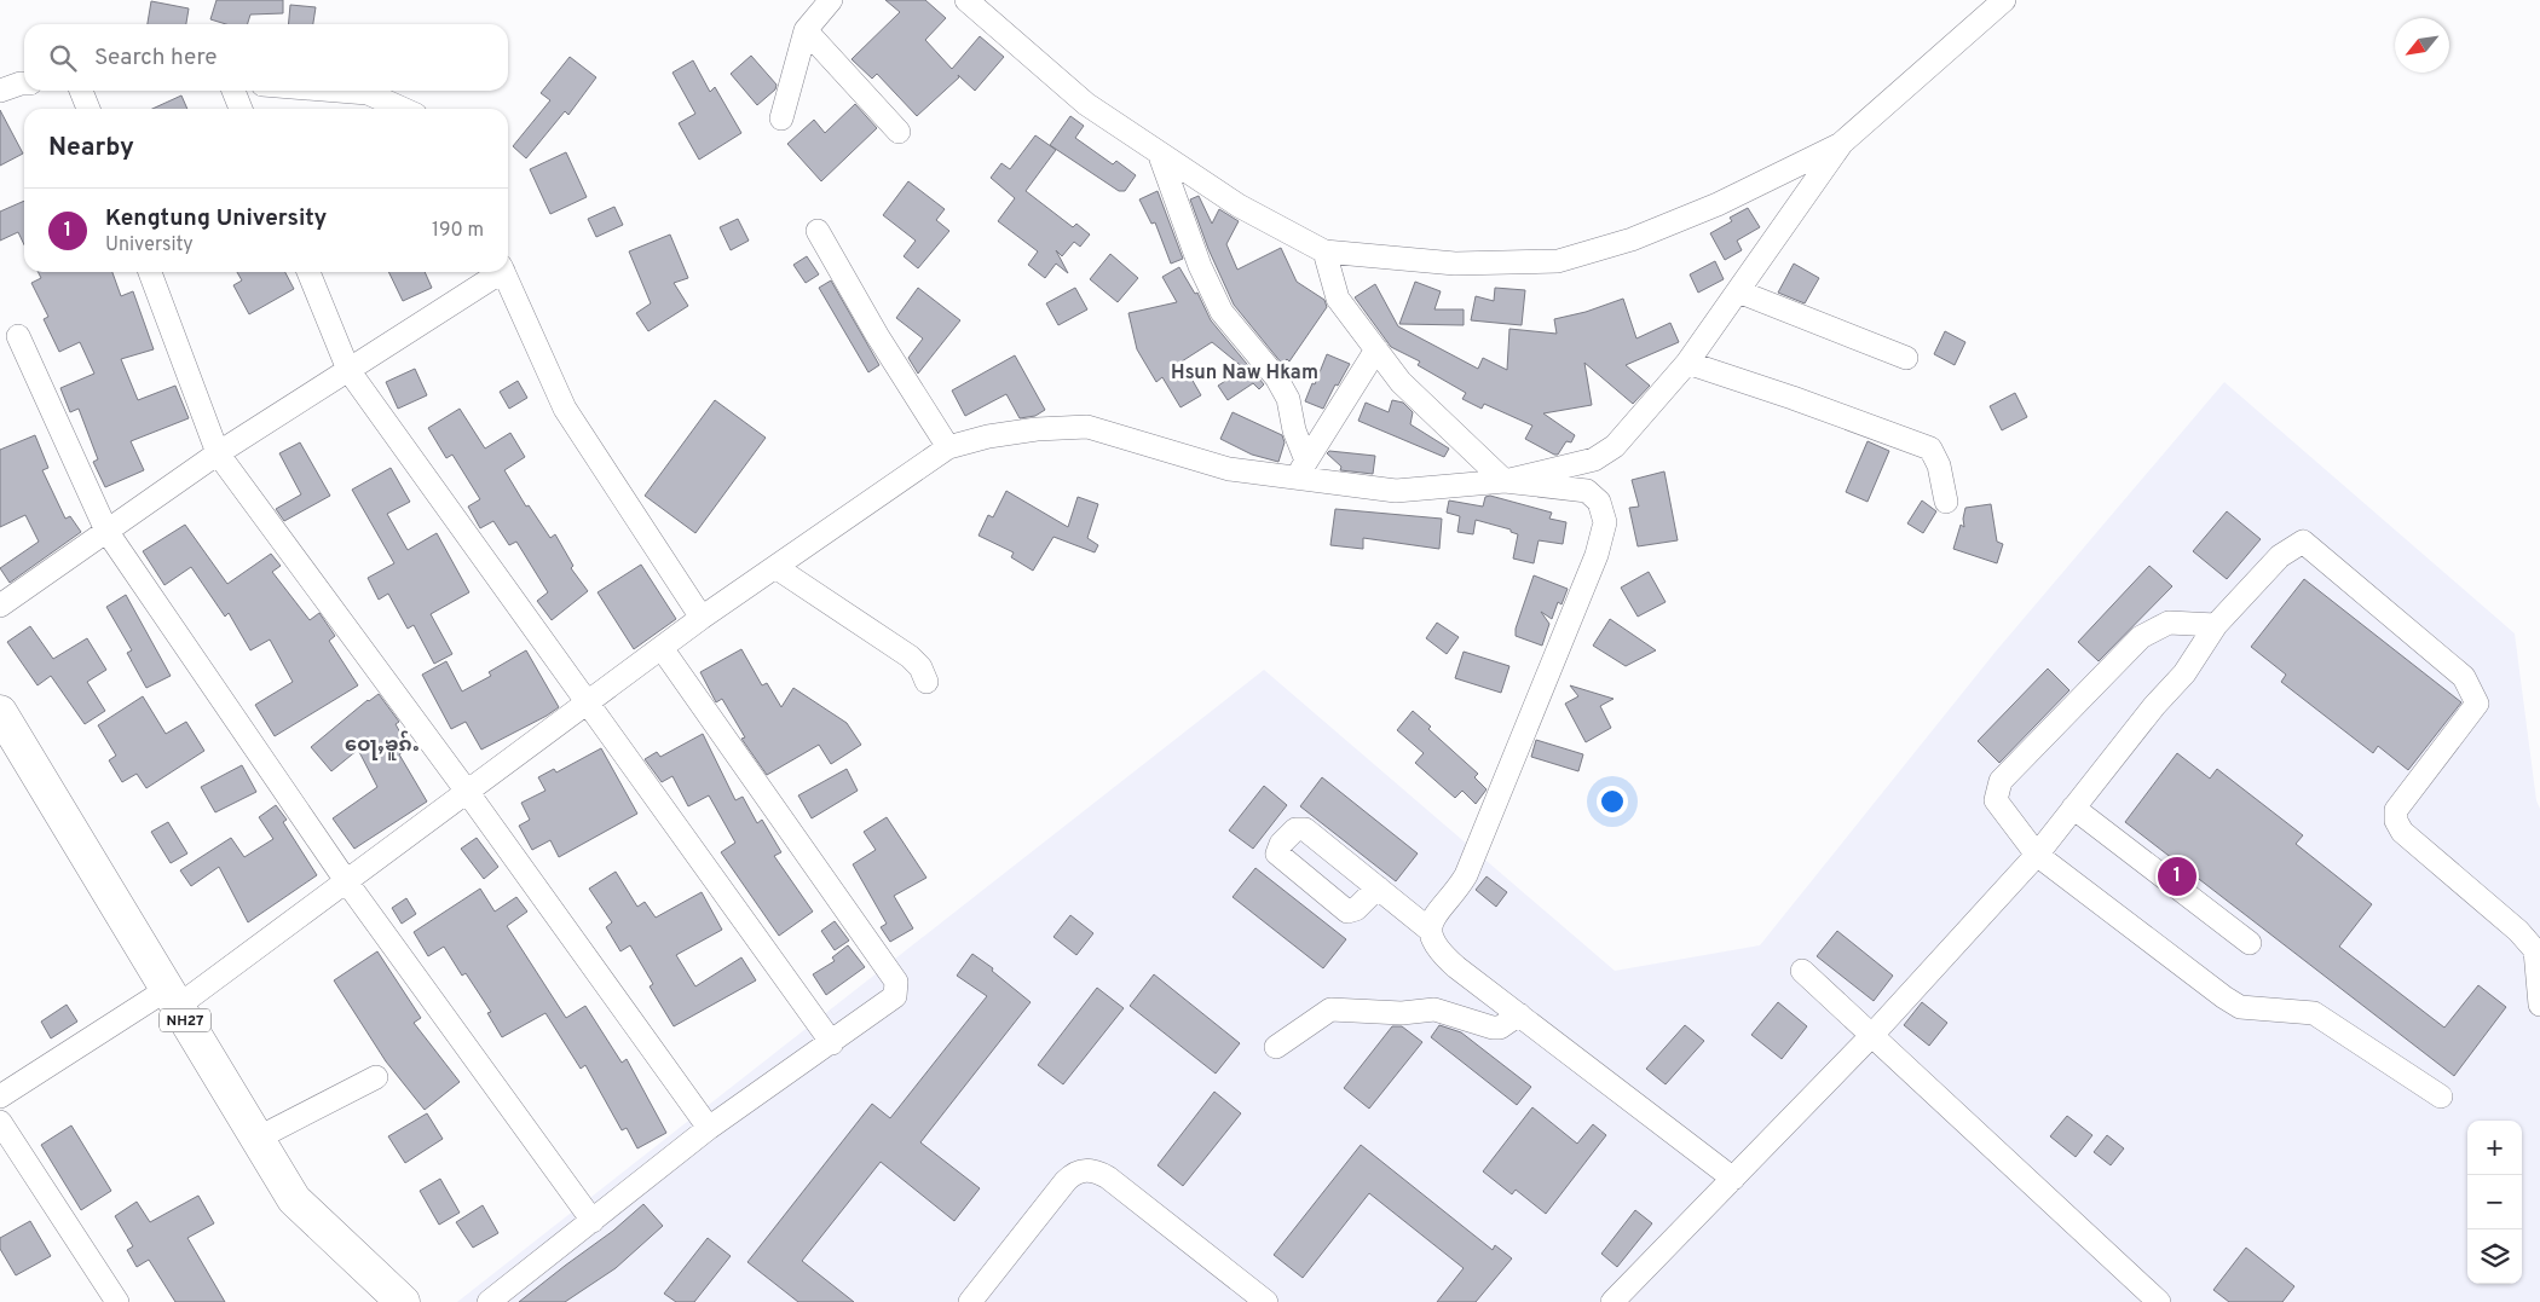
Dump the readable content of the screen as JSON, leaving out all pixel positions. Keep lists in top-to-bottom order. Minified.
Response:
{"streets":{"highway":["NH27"]},"districts":["Hsun Naw Hkam","ဝေႃႇၶူၵ်ႉ"],"north":"bottom left","page":{"search":"Search here","heading":"Nearby","list":[{"mark":"1","name":"Kengtung University","note":"University","value":"190 m"}],"pins":"1","map_buttons":["+","−"]}}
